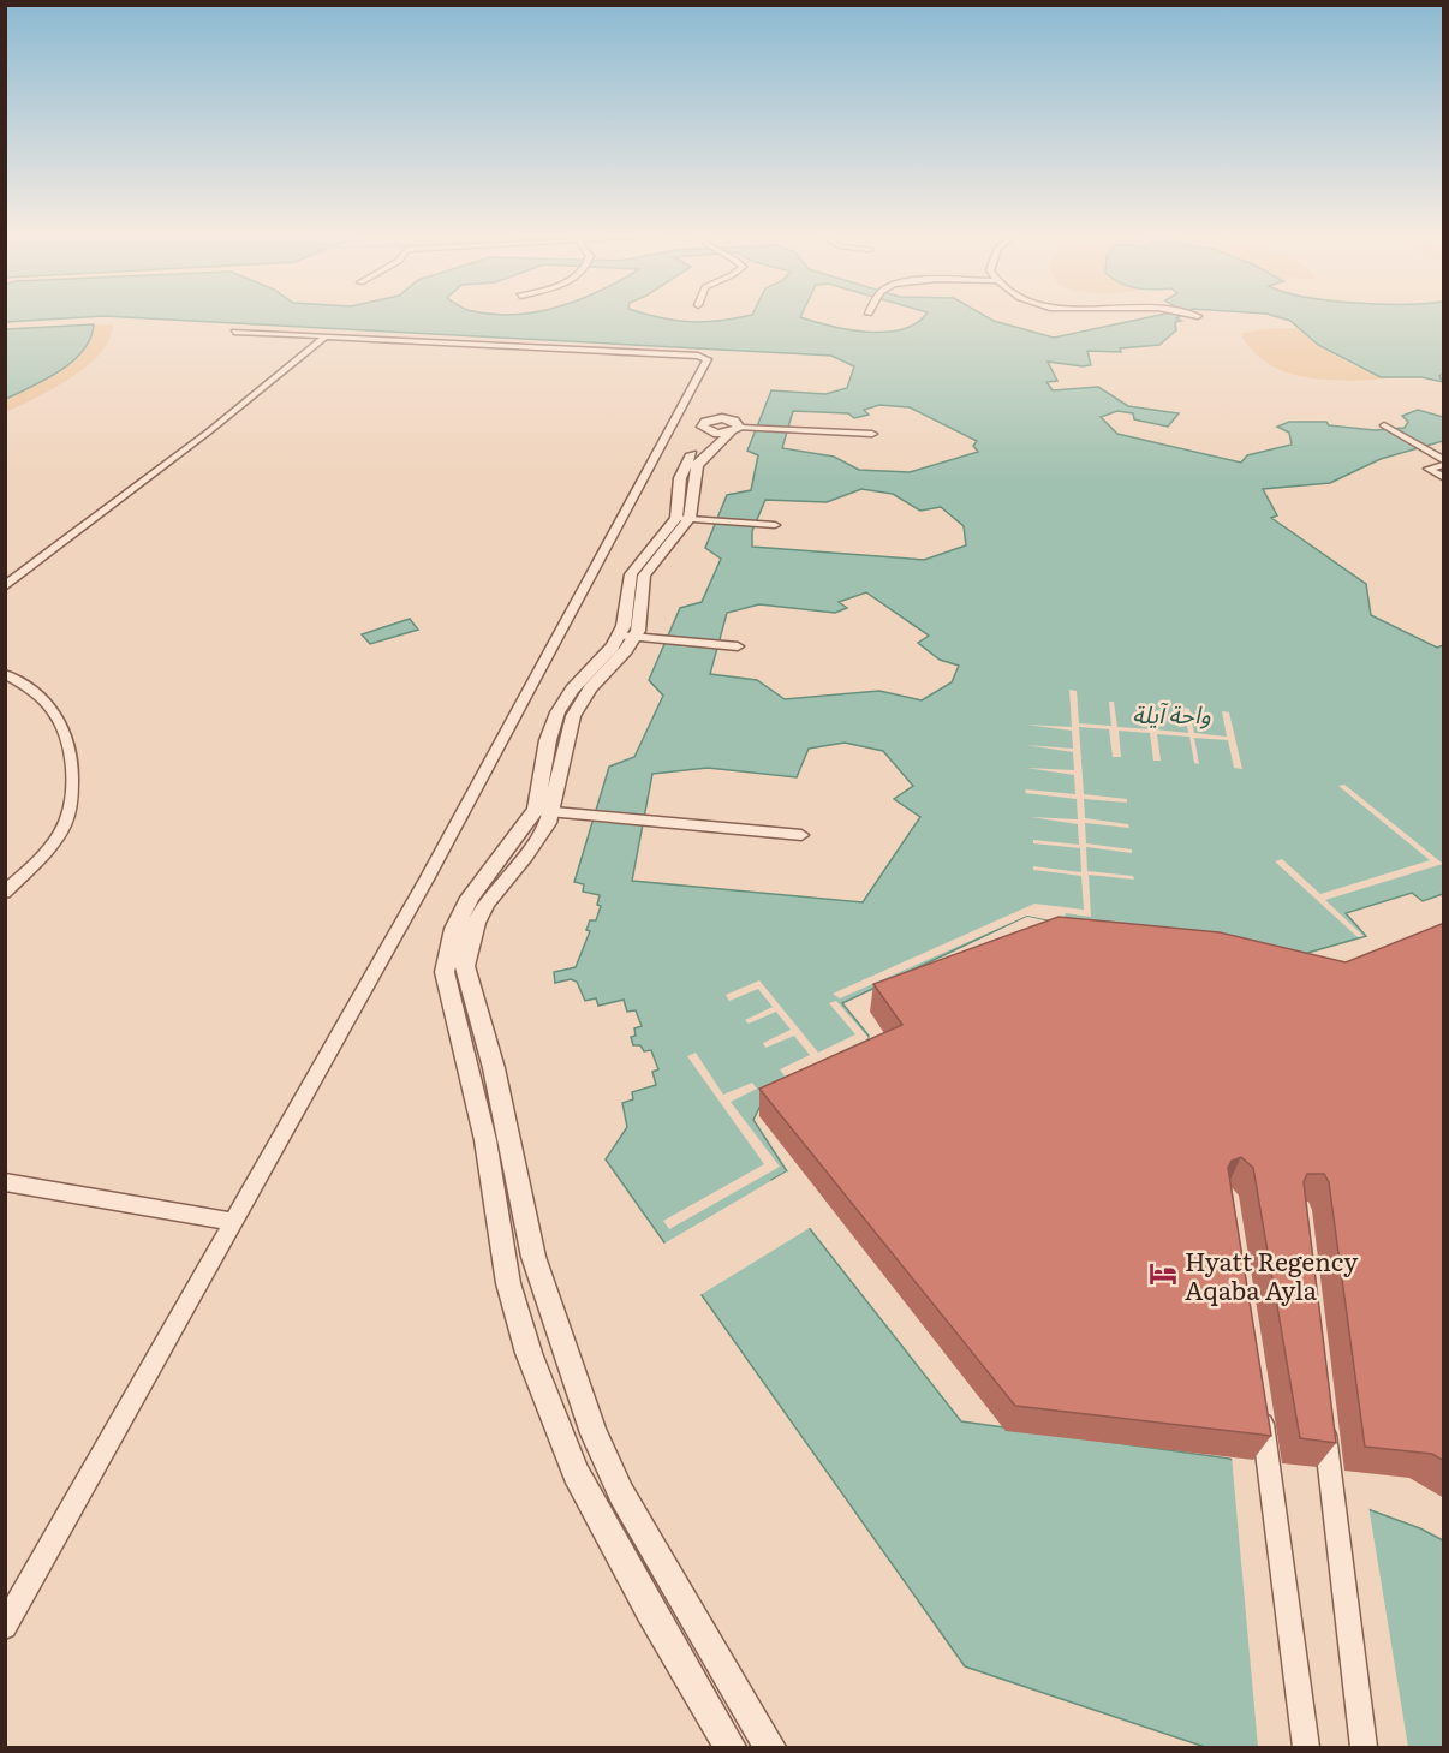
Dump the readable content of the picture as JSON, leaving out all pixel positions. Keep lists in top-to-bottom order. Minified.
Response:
{"water":["واحة آيلة"],"places":{"hotel":["Hyatt Regency Aqaba Ayla"]}}
